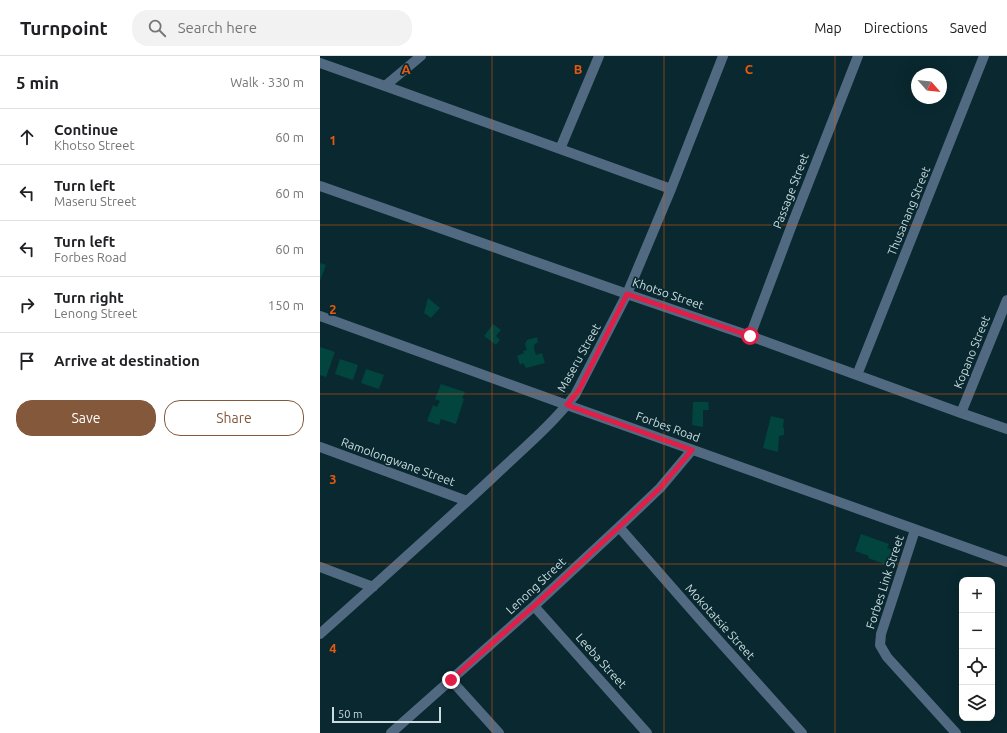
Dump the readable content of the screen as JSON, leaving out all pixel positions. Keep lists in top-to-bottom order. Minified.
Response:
{"streets":{"street":["Passage Street","Thusanang Street","Khotso Street","Kopano Street","Maseru Street","Forbes Road","Ramolongwane Street","Forbes Link Street","Lenong Street","Mokotatsie Street","Leeba Street"]},"crossings":[["Passage Street","Khotso Street"],["Thusanang Street","Khotso Street"],["Khotso Street","Kopano Street"],["Khotso Street","Maseru Street"],["Maseru Street","Forbes Road"],["Maseru Street","Ramolongwane Street"],["Forbes Road","Forbes Link Street"],["Forbes Road","Lenong Street"],["Lenong Street","Mokotatsie Street"],["Lenong Street","Leeba Street"]],"scale_bar":"50 m","north":"bottom right","page":{"header":"Turnpoint","search":"Search here","nav":["Map","Directions","Saved"],"heading":["5 min","Walk · 330 m"],"list":[["Continue","Khotso Street","60 m"],["Turn left","Maseru Street","60 m"],["Turn left","Forbes Road","60 m"],["Turn right","Lenong Street","150 m"],"Arrive at destination"],"buttons":["Save","Share"],"map_buttons":["+","−"],"scale":"50 m"},"grid":{"columns":["A","B","C"],"rows":["1","2","3","4"]}}
